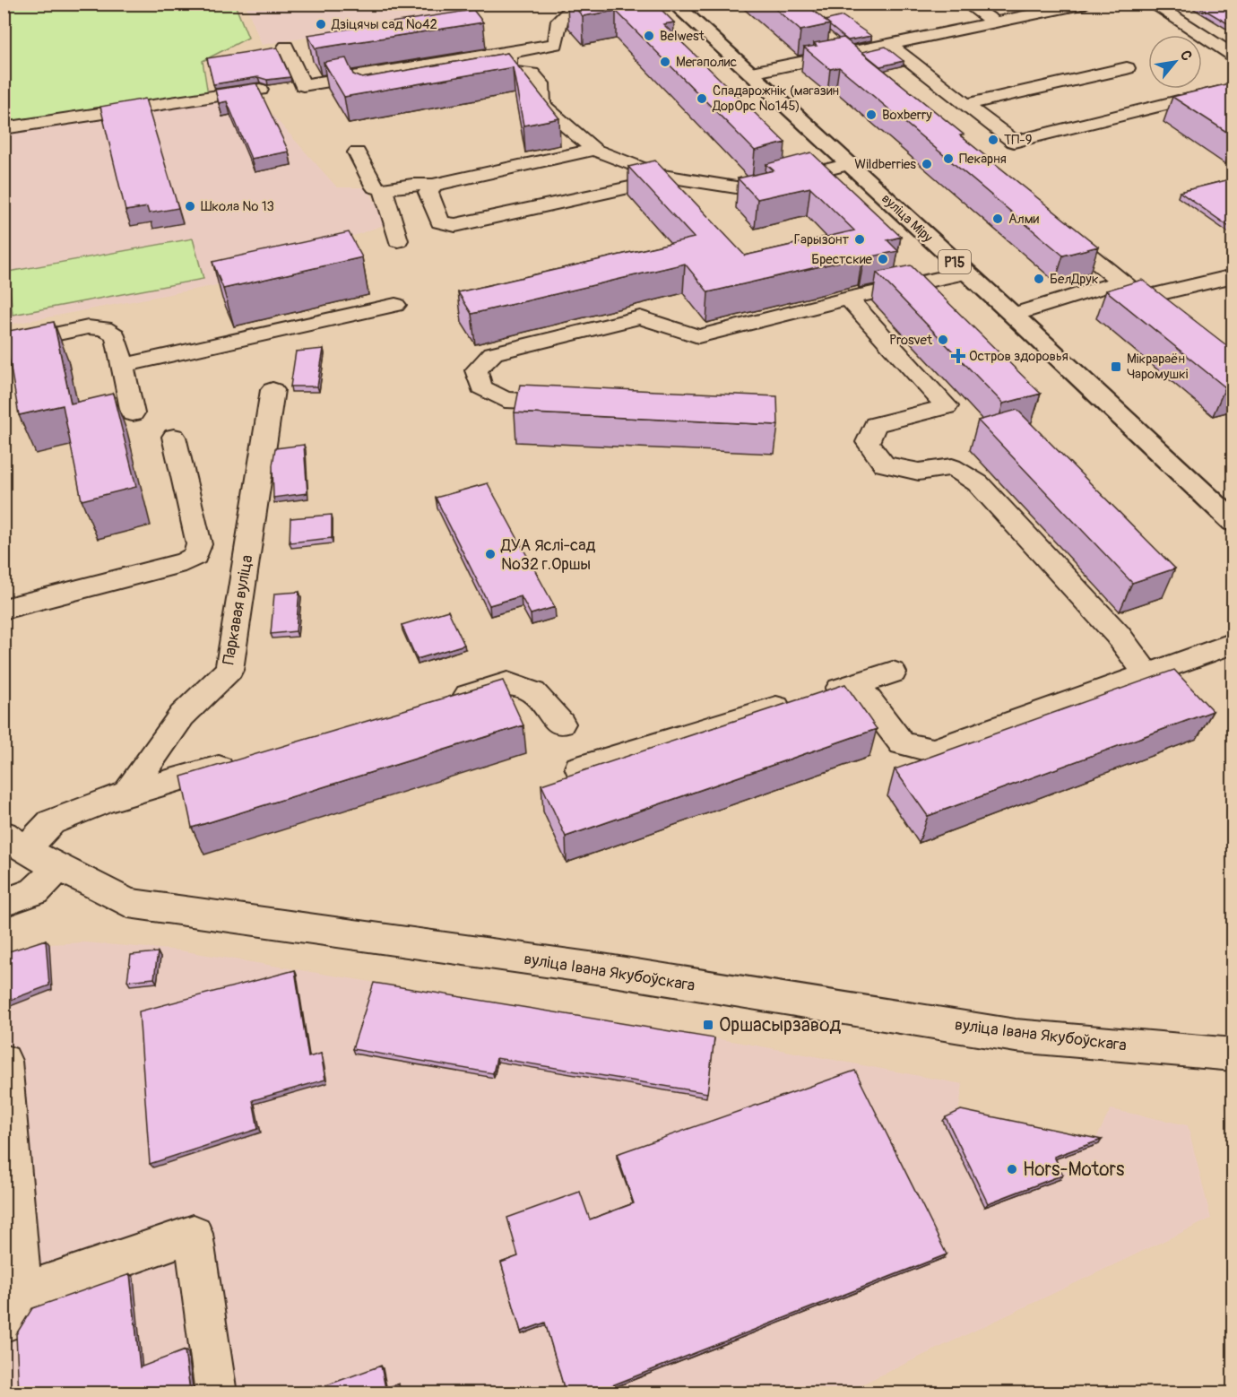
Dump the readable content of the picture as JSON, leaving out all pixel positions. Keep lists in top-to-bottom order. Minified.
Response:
{"streets":{"main road":["вуліца Міру","Р15"],"street":["Паркавая вуліца","вуліца Івана Якубоўскага"]},"places":{"other":["Дзіцячы сад №42","Belwest","Мегаполис","Спадарожнік (магазин ДорОрс №145)","Boxberry","ТП-9","Пекарня","Wildberries","Школа № 13","Алми","Гарызонт","Брестские","БелДрук","Prosvet","ДУА Яслі-сад №32 г.Оршы","Hors-Motors"],"health":["Остров здоровья"],"transit":["Мікрараён Чаромушкі","Оршасырзавод"]},"north":"top right"}
